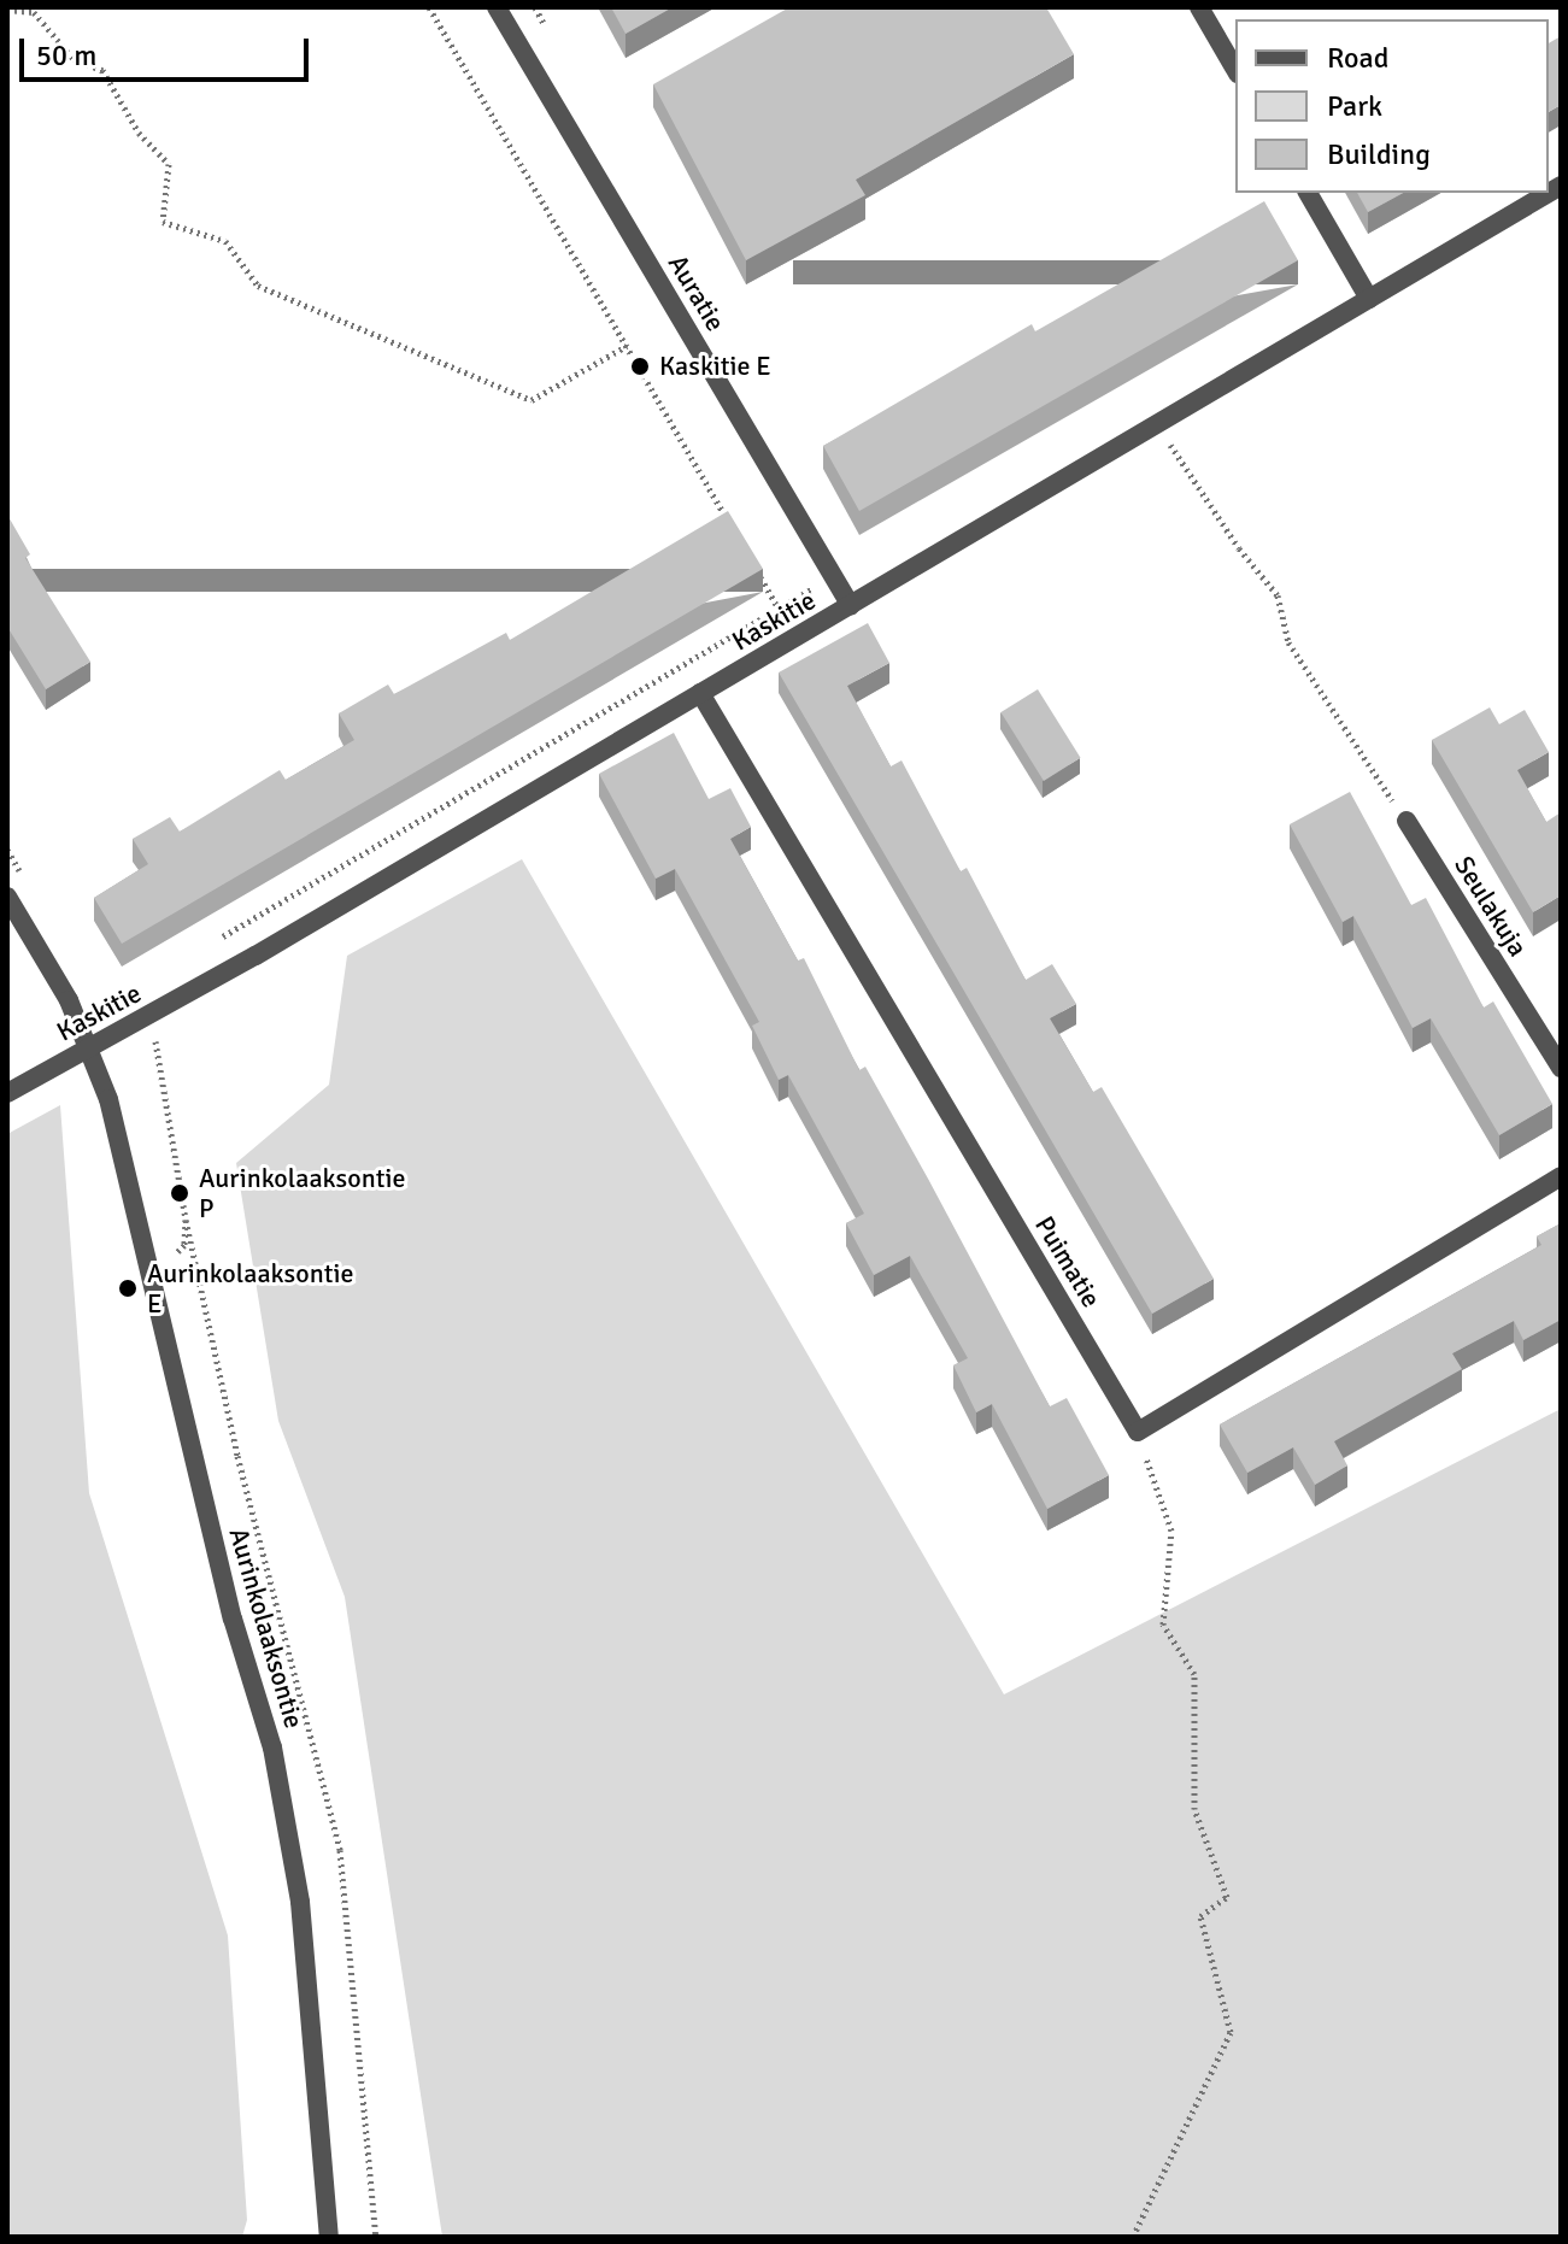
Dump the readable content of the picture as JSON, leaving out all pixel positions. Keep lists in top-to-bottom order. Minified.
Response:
{"streets":{"street":["Auratie","Kaskitie","Seulakuja","Puimatie","Aurinkolaaksontie"]},"crossings":[["Auratie","Kaskitie"],["Kaskitie","Puimatie"],["Kaskitie","Aurinkolaaksontie"]],"places":["Kaskitie E","Aurinkolaaksontie P","Aurinkolaaksontie E"],"legend":["Road","Park","Building"],"scale_bar":"50 m"}
